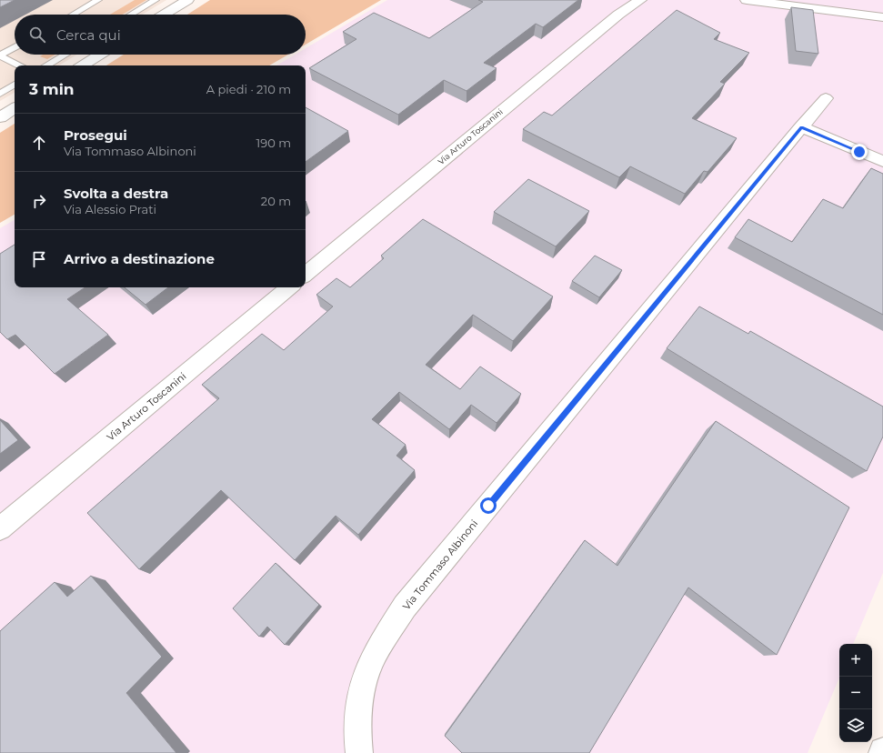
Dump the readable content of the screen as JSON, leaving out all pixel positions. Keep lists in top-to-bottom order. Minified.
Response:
{"streets":{"street":["Via Arturo Toscanini","Via Tommaso Albinoni"]},"page":{"search":"Cerca qui","heading":["3 min","A piedi · 210 m"],"list":[["Prosegui","Via Tommaso Albinoni","190 m"],["Svolta a destra","Via Alessio Prati","20 m"],"Arrivo a destinazione"],"map_buttons":["+","−"]}}
